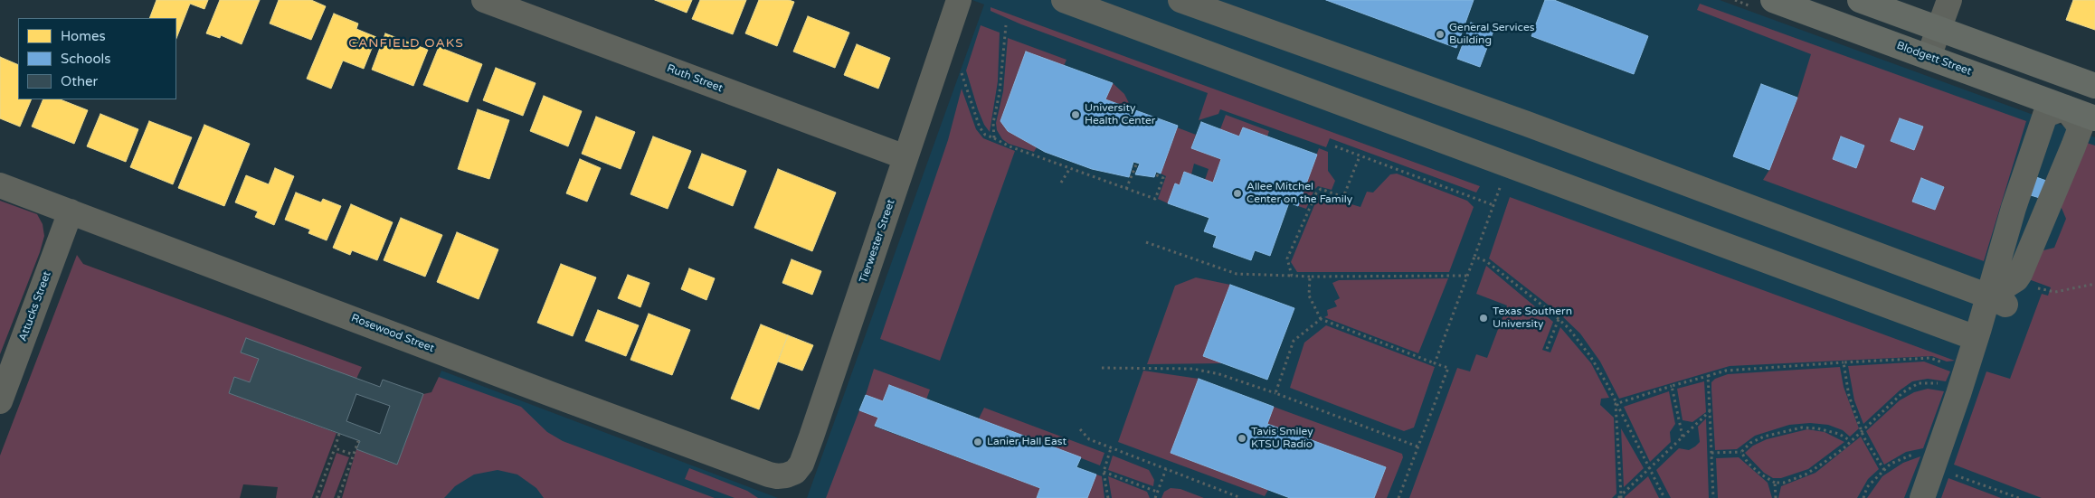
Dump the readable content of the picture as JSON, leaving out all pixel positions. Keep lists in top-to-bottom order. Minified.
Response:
{"streets":{"main road":["Blodgett Street"],"street":["Ruth Street","Tierwester Street","Attucks Street","Rosewood Street"]},"crossings":[["Ruth Street","Tierwester Street"],["Tierwester Street","Rosewood Street"],["Attucks Street","Rosewood Street"]],"districts":["CANFIELD OAKS"],"places":["General Services Building","University Health Center","Allee Mitchel Center on the Family","Texas Southern University","Tavis Smiley KTSU Radio","Lanier Hall East"],"legend":["Homes","Schools","Other"]}
